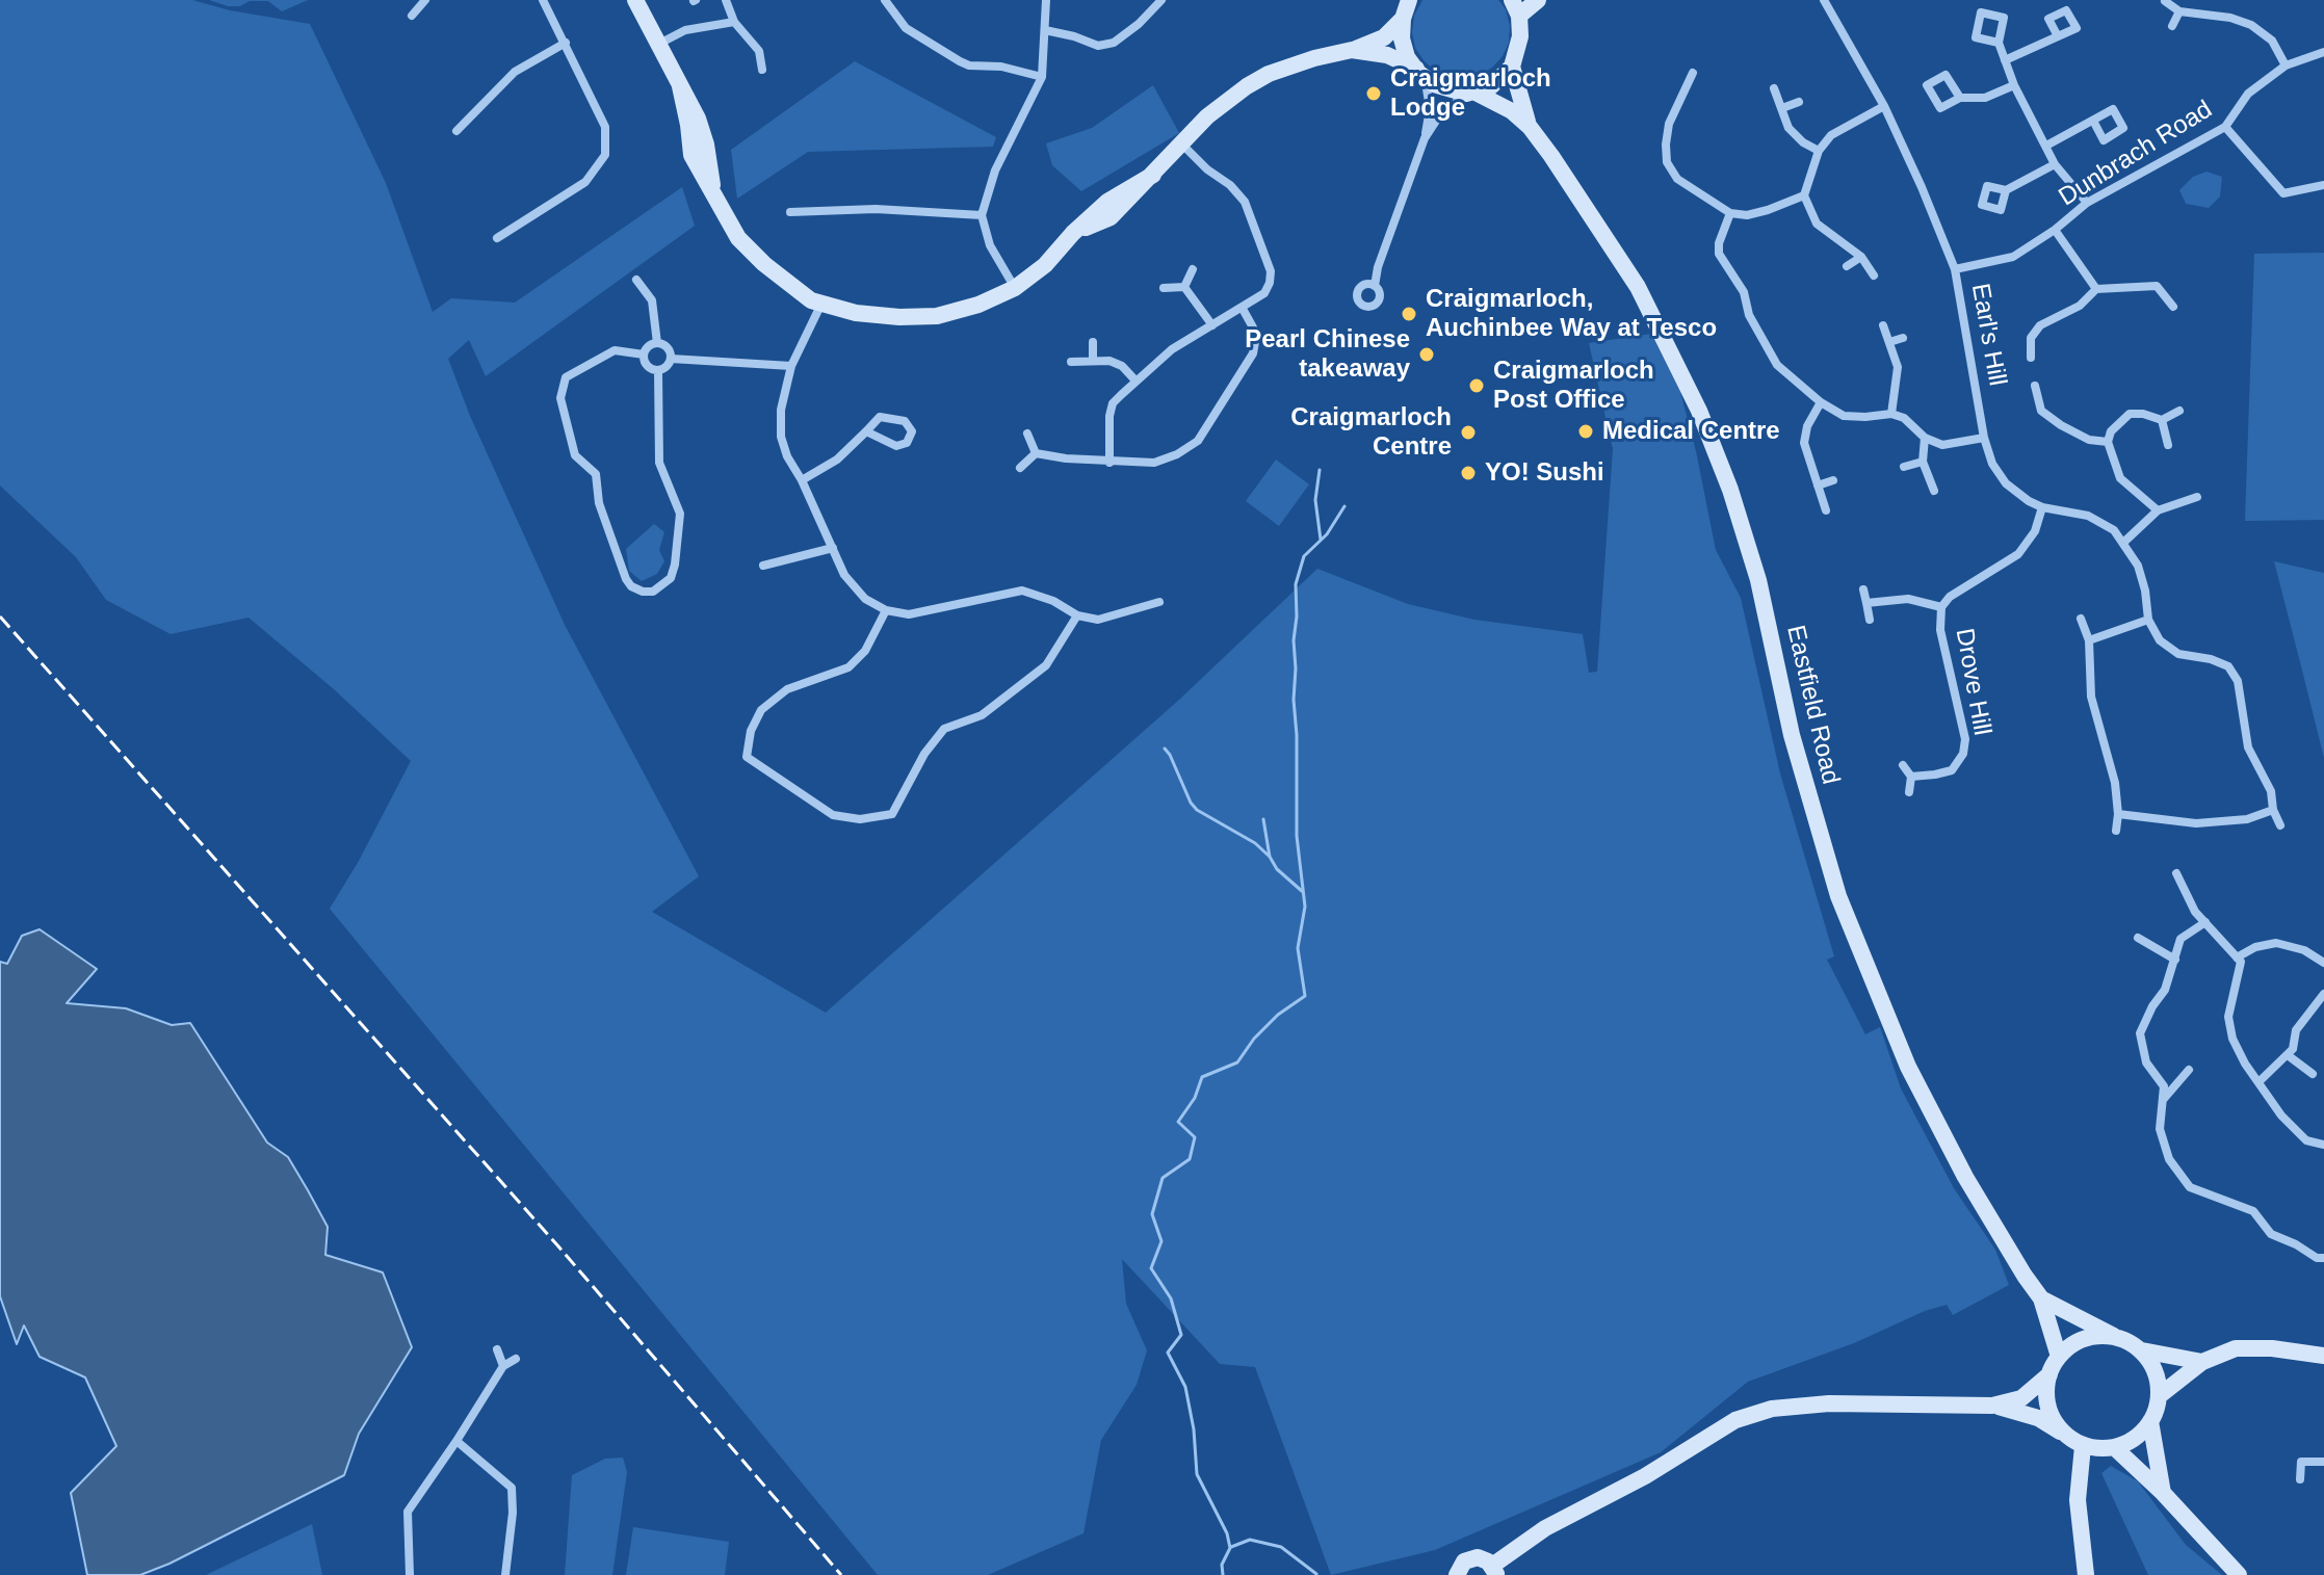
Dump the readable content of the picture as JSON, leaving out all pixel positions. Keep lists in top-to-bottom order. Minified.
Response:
{"streets":{"street":["Dunbrach Road","Earl's Hill","Drove Hill","Eastfield Road"]},"crossings":[["Dunbrach Road","Earl's Hill"],["Earl's Hill","Drove Hill"]],"places":["Craigmarloch Lodge","Craigmarloch, Auchinbee Way at Tesco","Pearl Chinese takeaway","Craigmarloch Post Office","Medical Centre","Craigmarloch Centre","YO! Sushi"]}
